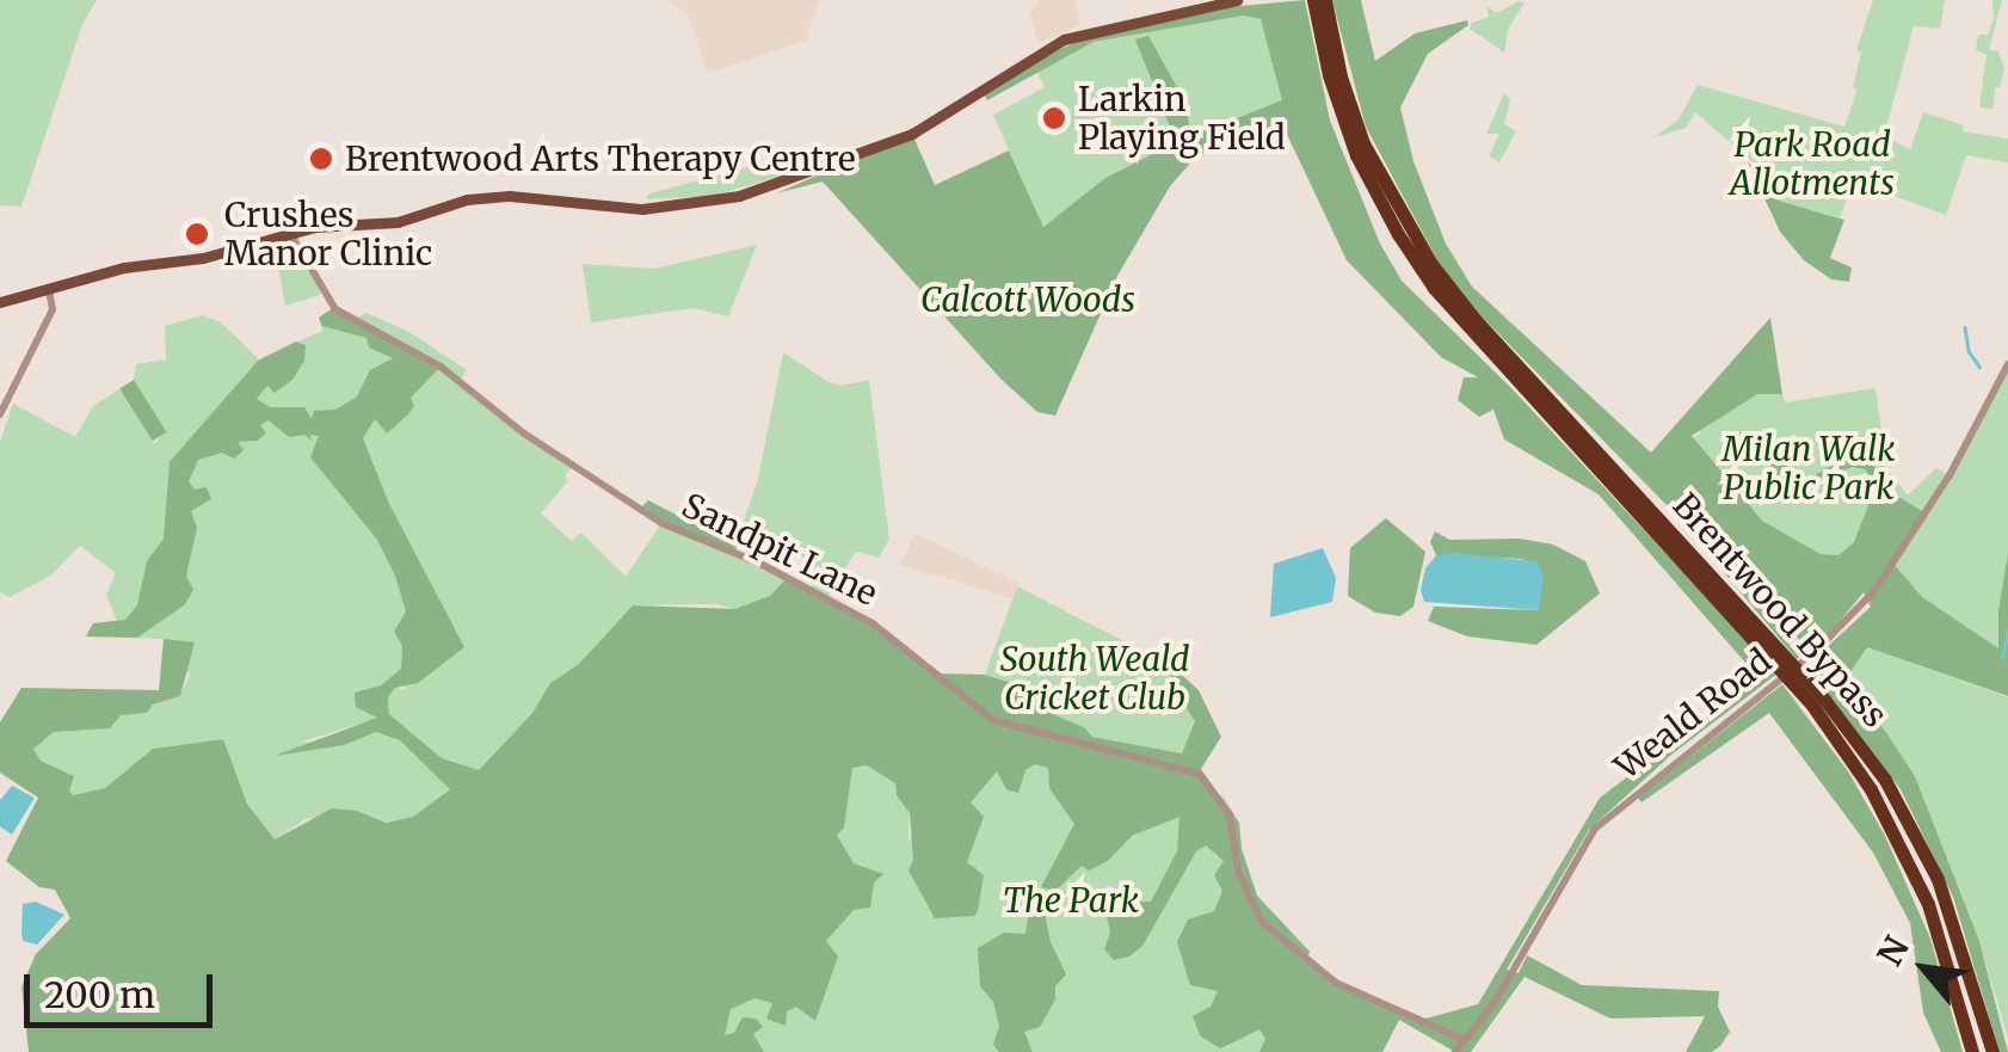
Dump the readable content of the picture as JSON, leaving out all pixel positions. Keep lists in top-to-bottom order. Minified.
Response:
{"streets":{"highway":["Brentwood Bypass"],"street":["Sandpit Lane","Weald Road"]},"crossings":[["Sandpit Lane","Weald Road"]],"parks":["Park Road Allotments","Calcott Woods","Milan Walk Public Park","South Weald Cricket Club","The Park"],"places":["Larkin Playing Field","Brentwood Arts Therapy Centre","Crushes Manor Clinic"],"scale_bar":"200 m","north":"top left"}
